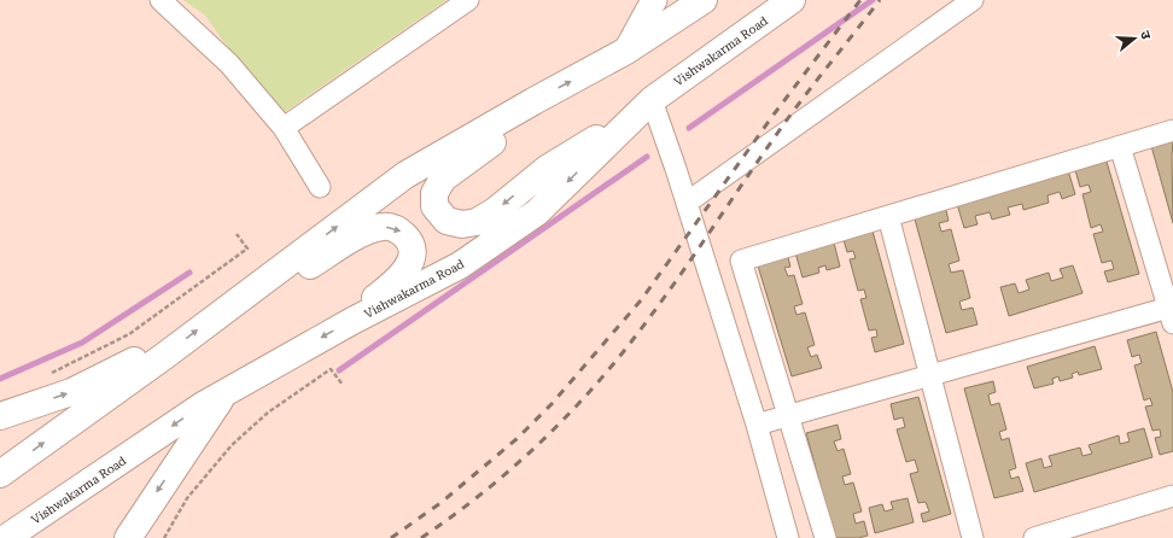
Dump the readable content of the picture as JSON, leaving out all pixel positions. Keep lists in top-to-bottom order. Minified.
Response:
{"streets":{"main road":["Vishwakarma Road"]},"north":"right"}
